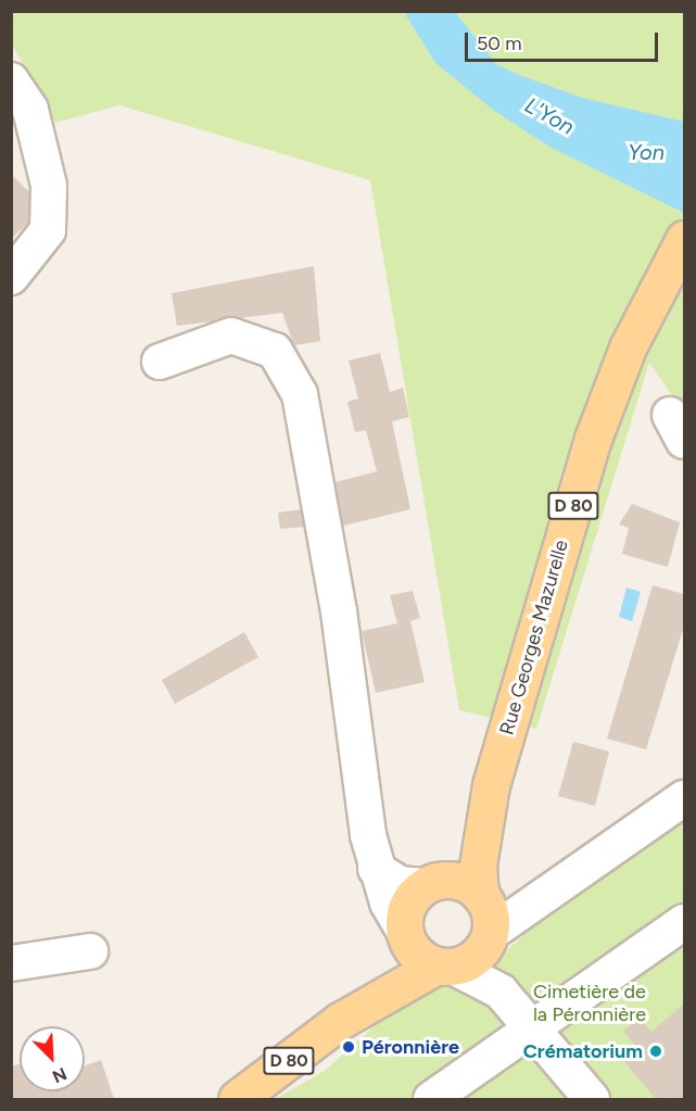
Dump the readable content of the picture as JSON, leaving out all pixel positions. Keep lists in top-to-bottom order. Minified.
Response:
{"streets":{"main road":["D 80","Rue Georges Mazurelle"]},"crossings":[["D 80","Rue Georges Mazurelle"]],"water":["L'Yon","Yon"],"parks":["Cimetière de la Péronnière"],"places":["Péronnière","Crématorium"],"scale_bar":"50 m","north":"bottom right"}
